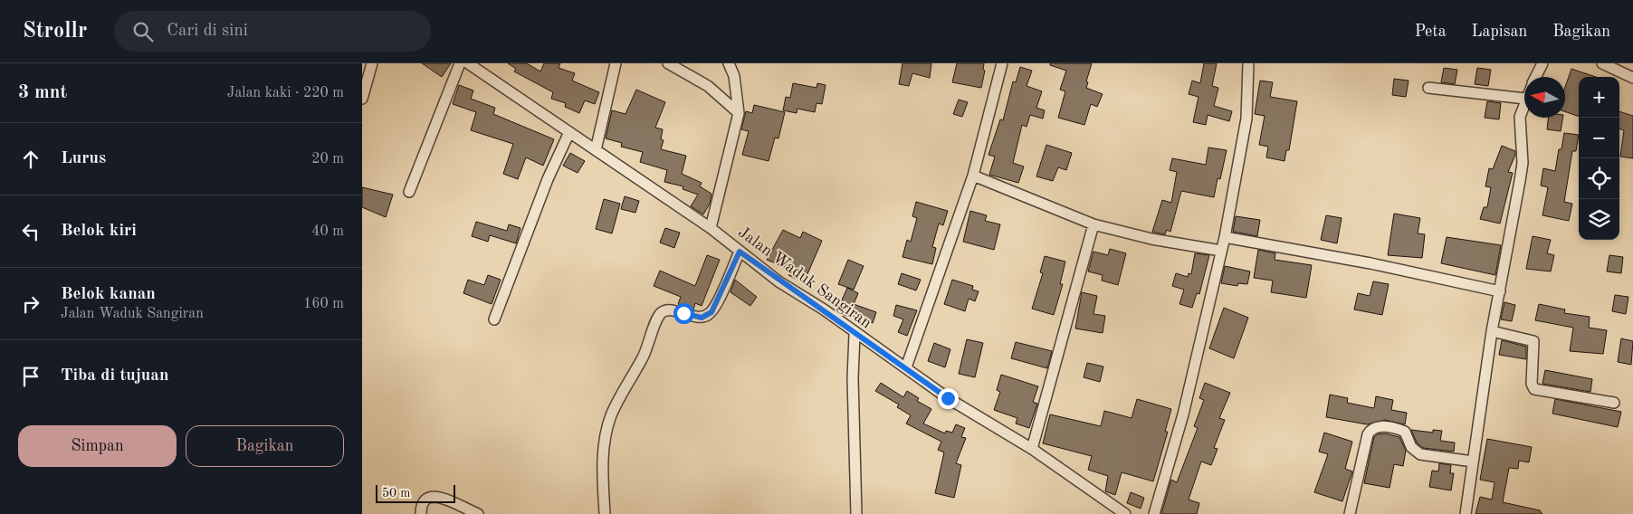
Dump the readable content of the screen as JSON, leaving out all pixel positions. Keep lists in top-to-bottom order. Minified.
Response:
{"streets":{"street":["Jalan Waduk Sangiran"]},"scale_bar":"50 m","north":"left","page":{"header":"Strollr","search":"Cari di sini","nav":["Peta","Lapisan","Bagikan"],"heading":["3 mnt","Jalan kaki · 220 m"],"map_buttons":["+","−"],"list":[["Lurus","20 m"],["Belok kiri","40 m"],["Belok kanan","Jalan Waduk Sangiran","160 m"],"Tiba di tujuan"],"buttons":["Simpan","Bagikan"],"scale":"50 m"}}
